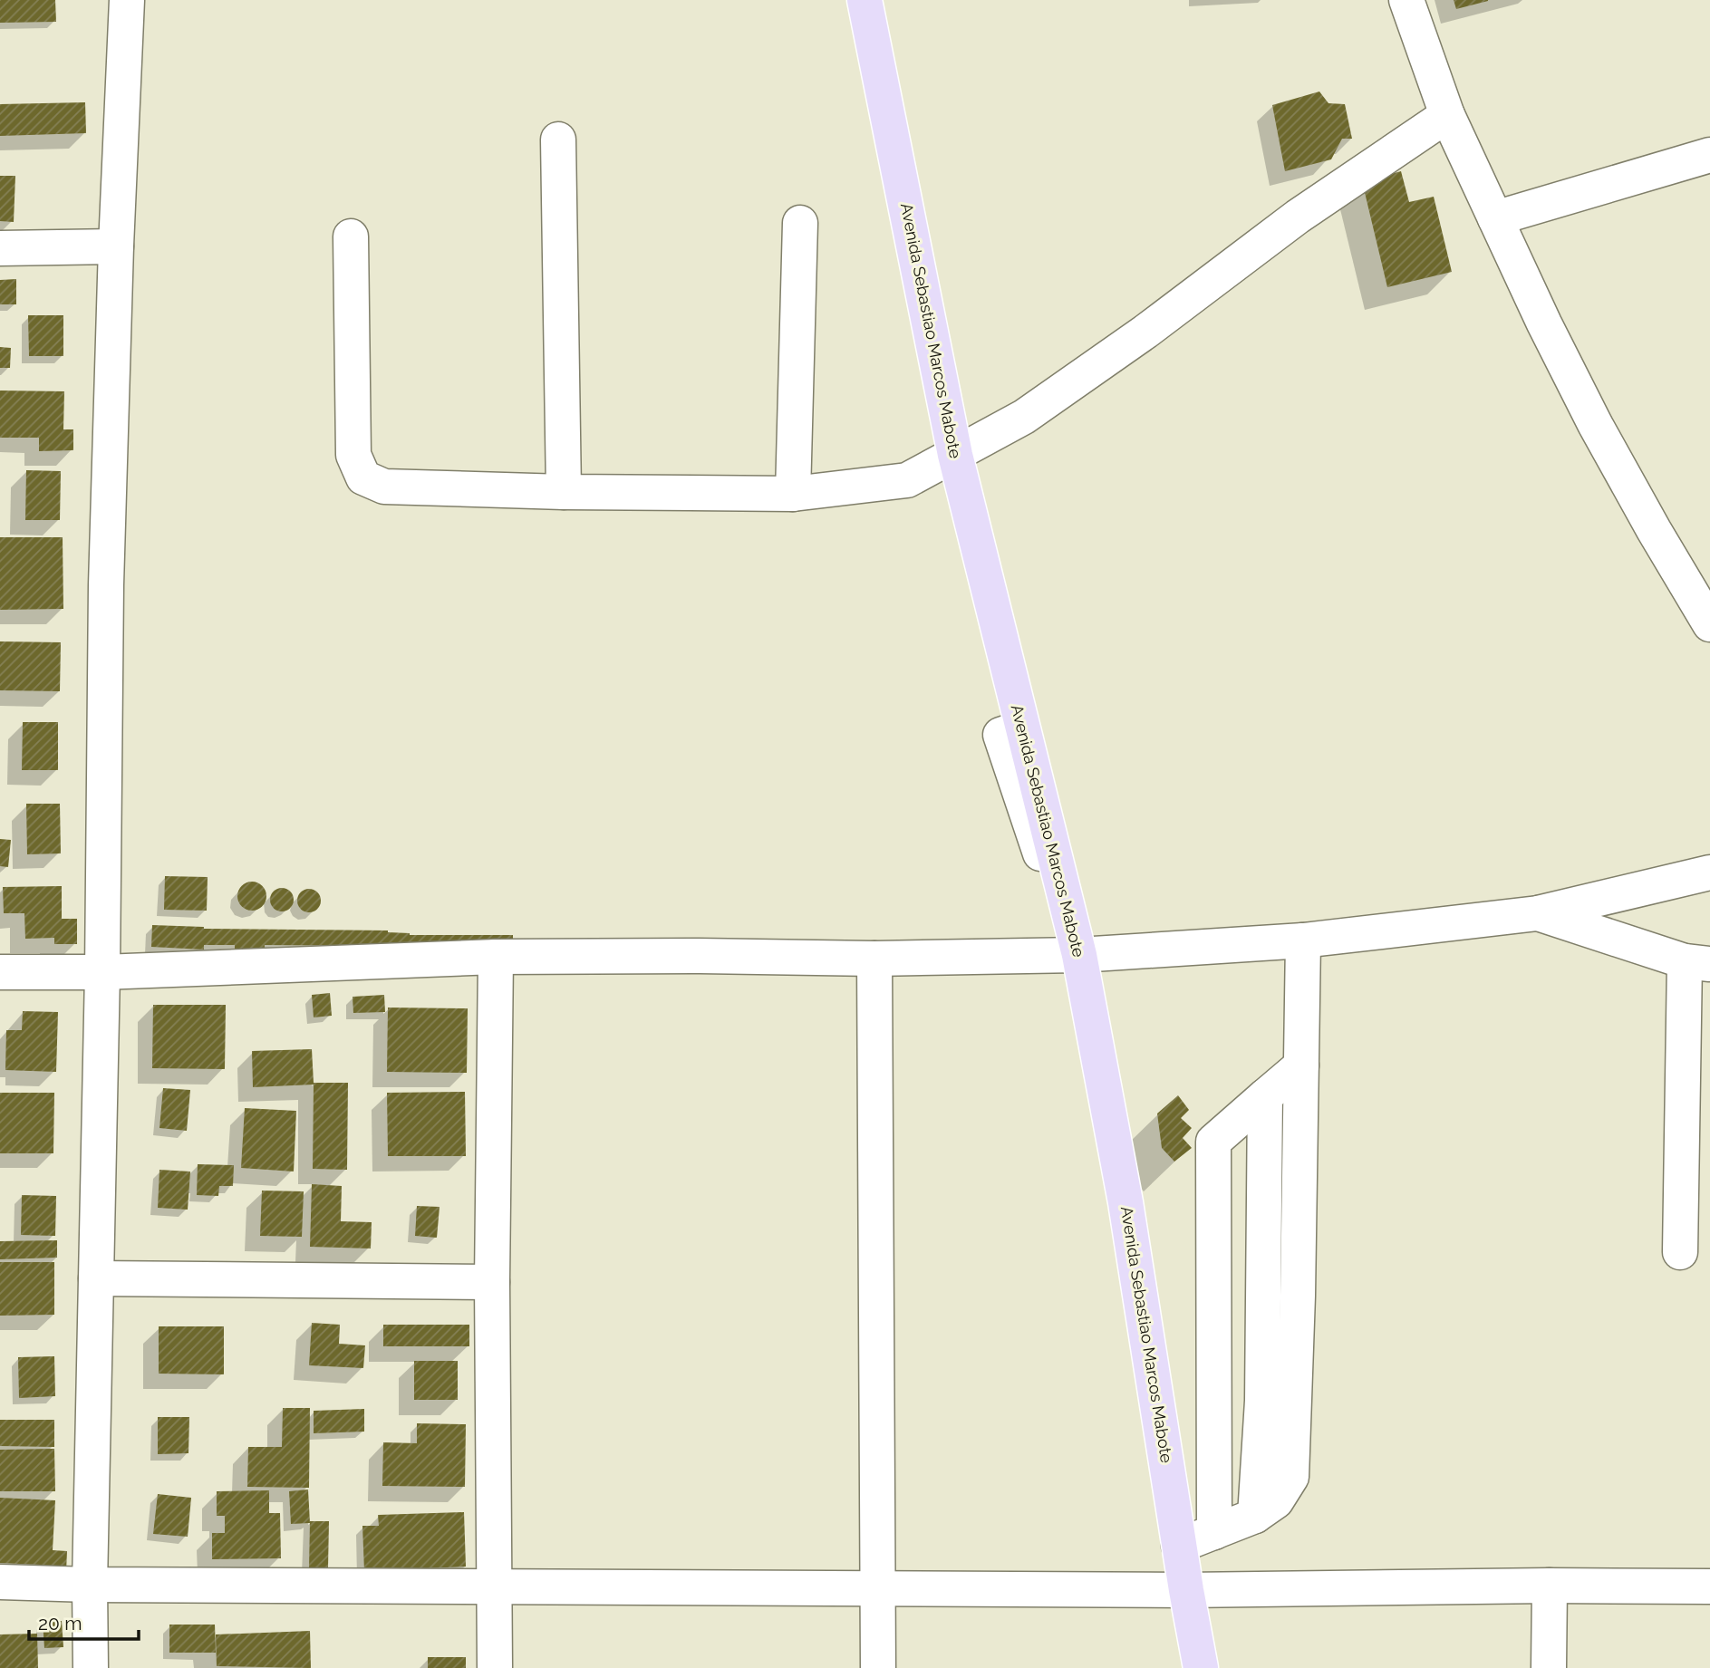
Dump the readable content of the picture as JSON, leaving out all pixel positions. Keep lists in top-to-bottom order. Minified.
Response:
{"streets":{"main road":["Avenida Sebastiao Marcos Mabote"]},"scale_bar":"20 m"}
